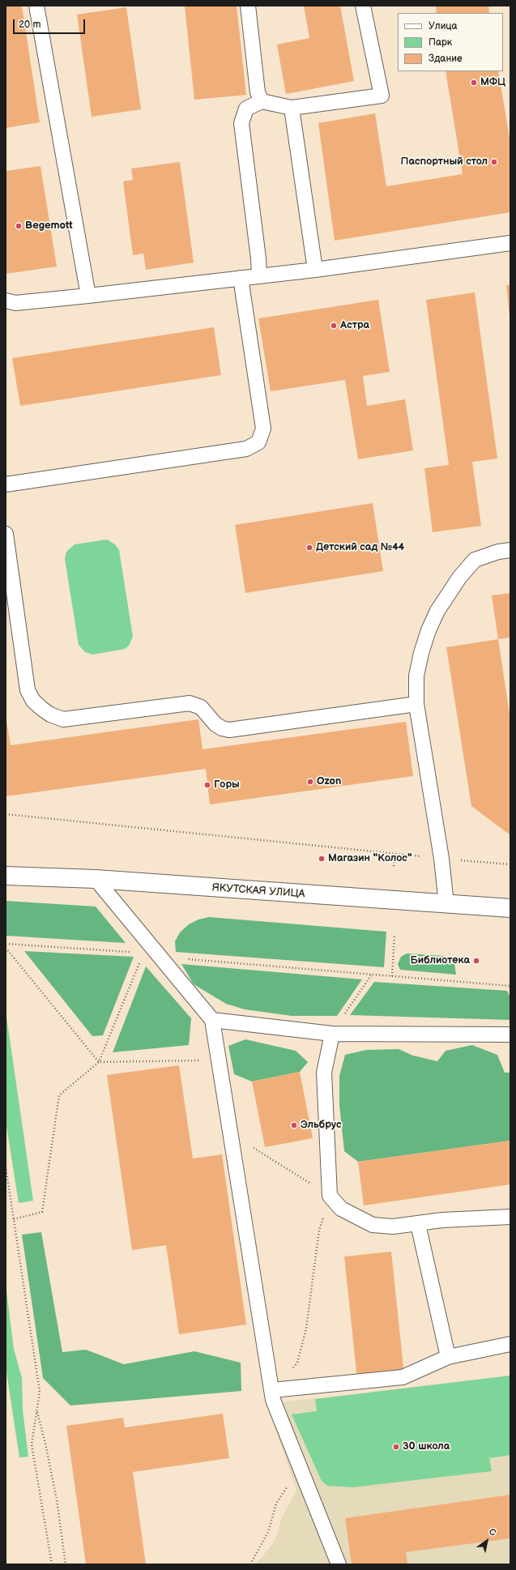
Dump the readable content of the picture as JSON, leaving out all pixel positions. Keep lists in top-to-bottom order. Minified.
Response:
{"streets":{"street":["ЯКУТСКАЯ УЛИЦА"]},"places":["МФЦ","Паспортный стол","Begemott","Астра","Детский сад №44","Ozon","Горы","Магазин \"Колос\"","Библиотека","Эльбрус","30 школа"],"legend":["Улица","Парк","Здание"],"scale_bar":"20 m","north":"top right"}
